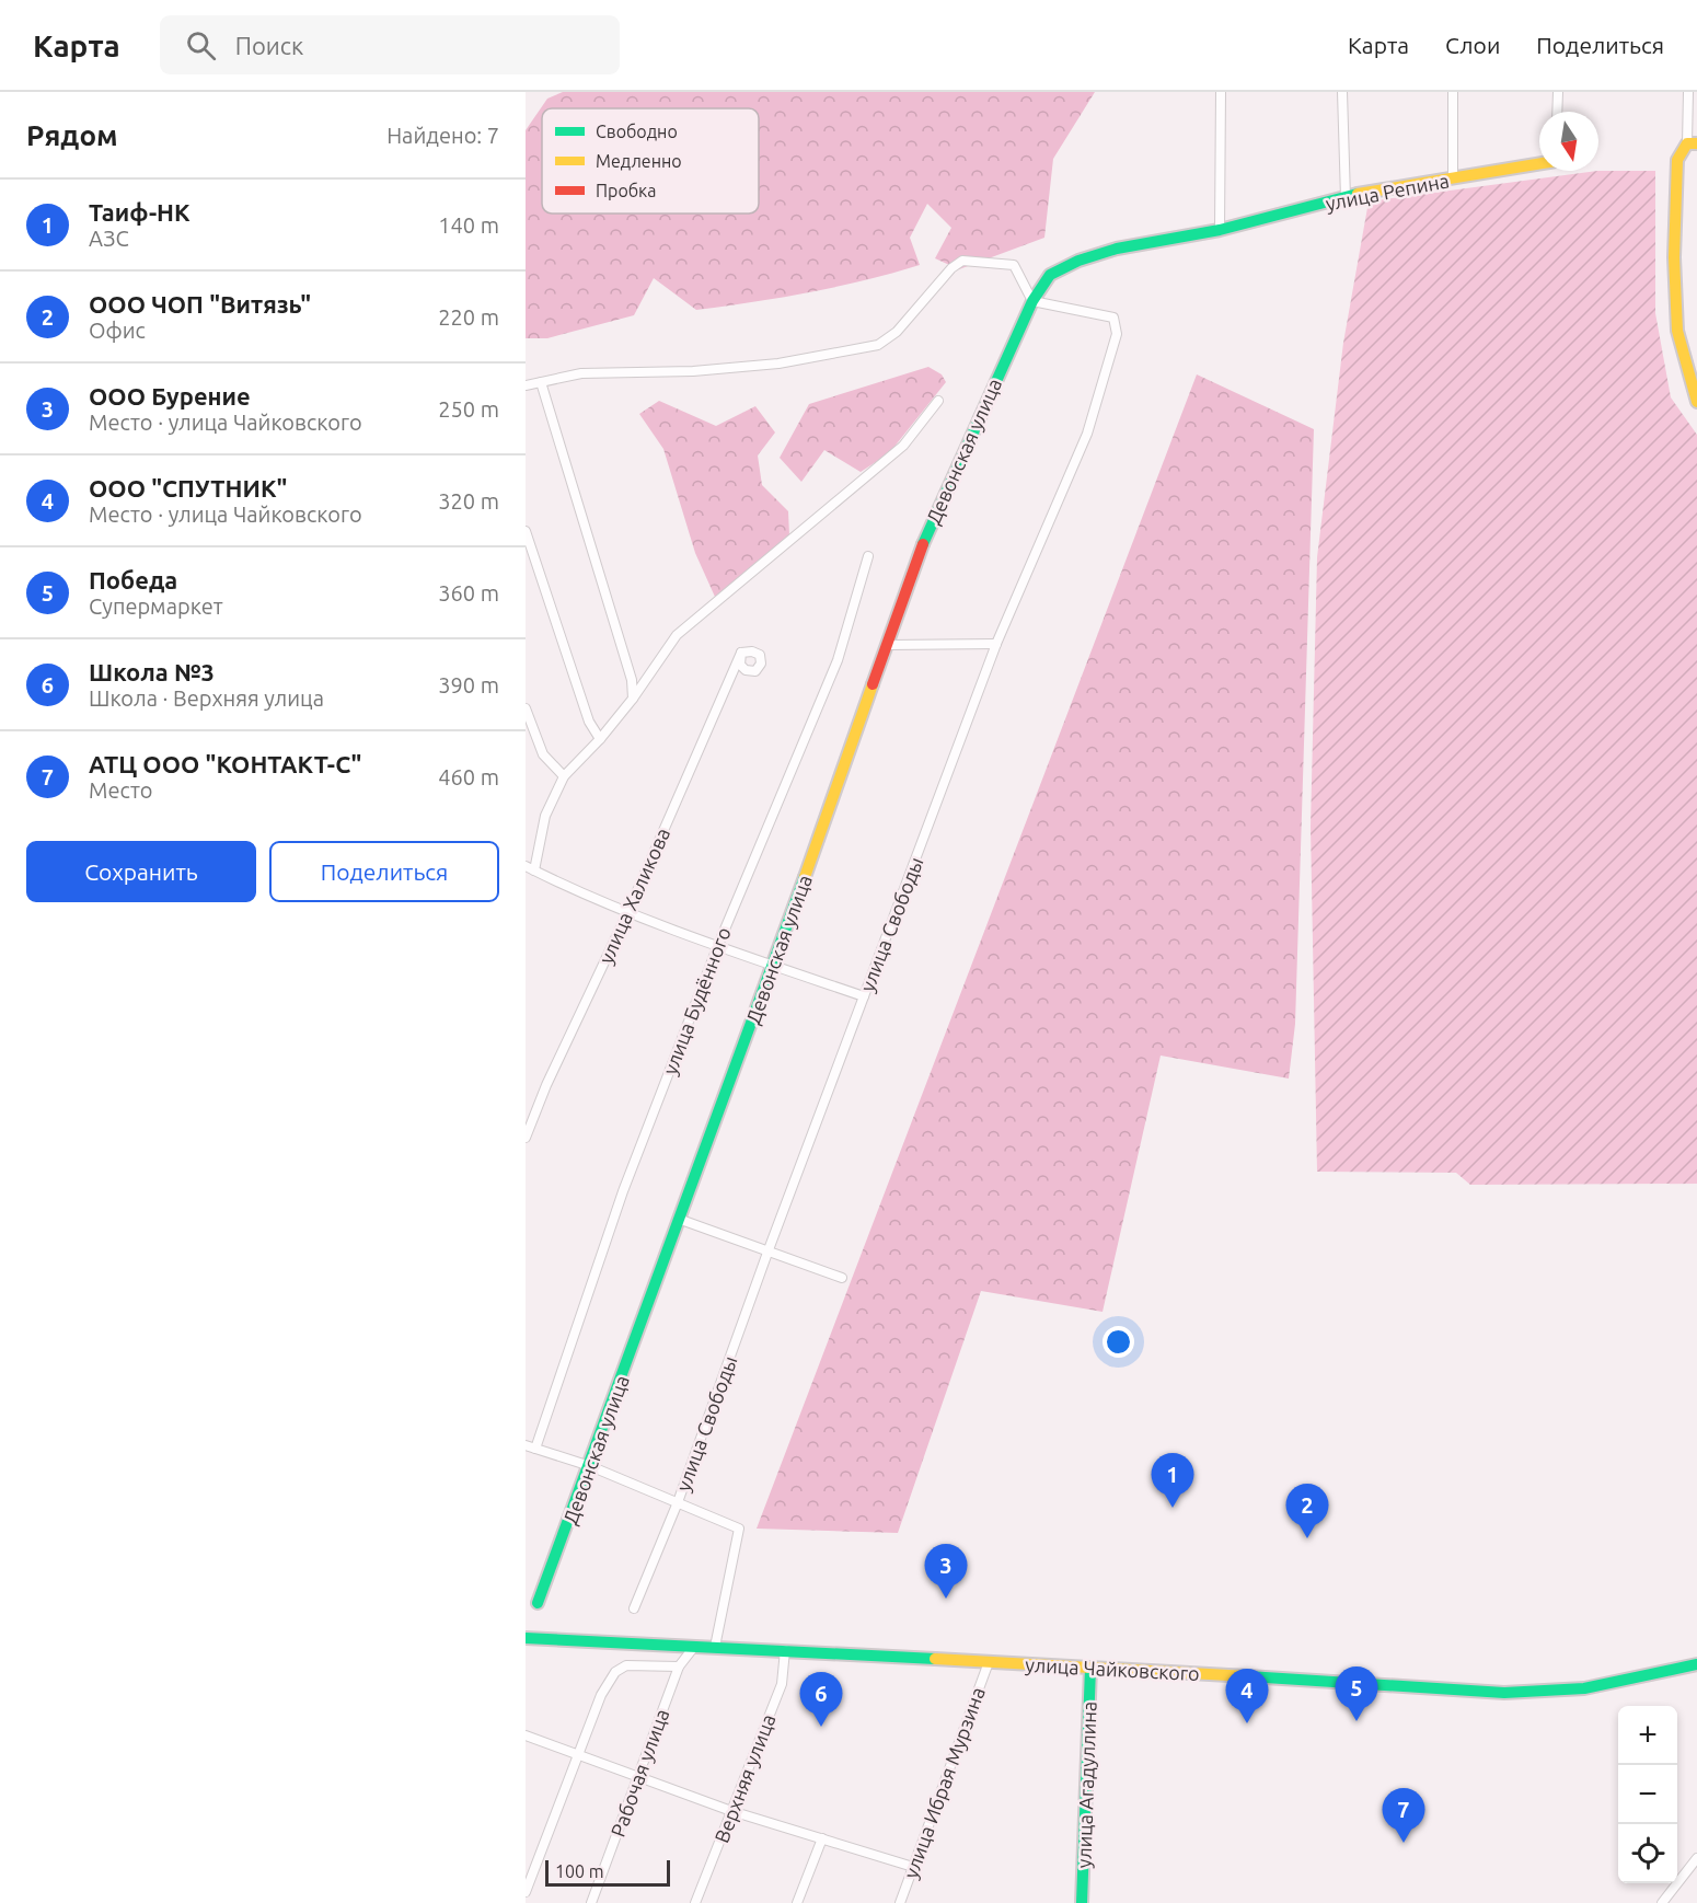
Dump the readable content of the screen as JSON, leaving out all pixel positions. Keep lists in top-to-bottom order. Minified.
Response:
{"streets":{"street":["улица Репина","Девонская улица","улица Халикова","улица Свободы","улица Будённого","улица Чайковского","Рабочая улица","Верхняя улица","улица Ибрая Мурзина","улица Агадуллина"]},"crossings":[["улица Репина","Девонская улица"],["улица Репина","улица Свободы"],["Девонская улица","улица Свободы"],["улица Чайковского","Рабочая улица"],["улица Чайковского","Верхняя улица"],["улица Чайковского","улица Ибрая Мурзина"],["улица Чайковского","улица Агадуллина"]],"legend":["Свободно","Медленно","Пробка"],"scale_bar":"100 m","north":"bottom","page":{"header":"Карта","search":"Поиск","nav":["Карта","Слои","Поделиться"],"heading":["Рядом","Найдено: 7"],"list":[{"mark":"1","name":"Таиф-НК","note":"АЗС","value":"140 m"},{"mark":"2","name":"ООО ЧОП \"Витязь\"","note":"Офис","value":"220 m"},{"mark":"3","name":"ООО Бурение","note":"Место · улица Чайковского","value":"250 m"},{"mark":"4","name":"ООО \"СПУТНИК\"","note":"Место · улица Чайковского","value":"320 m"},{"mark":"5","name":"Победа","note":"Супермаркет","value":"360 m"},{"mark":"6","name":"Школа №3","note":"Школа · Верхняя улица","value":"390 m"},{"mark":"7","name":"АТЦ ООО \"КОНТАКТ-С\"","note":"Место","value":"460 m"}],"buttons":["Сохранить","Поделиться"],"pins":["1","2","3","5","4","6","7"],"map_buttons":["+","−"],"scale":"100 m"}}
